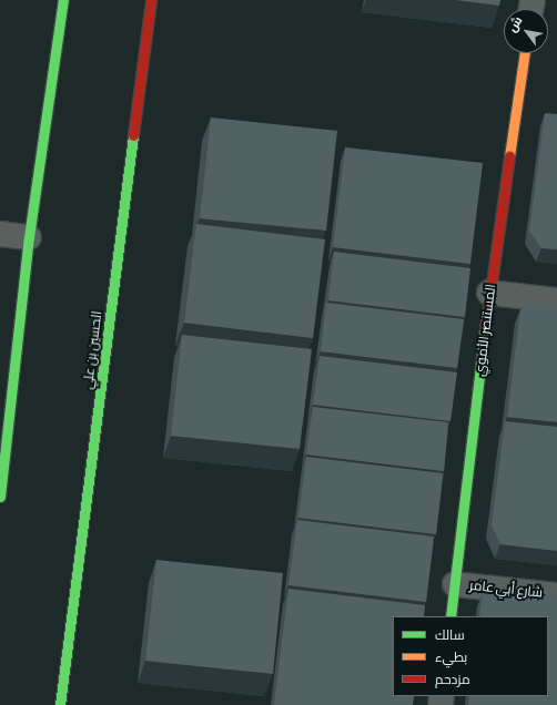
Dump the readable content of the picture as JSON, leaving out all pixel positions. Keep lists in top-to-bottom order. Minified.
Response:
{"streets":{"street":["المستنصر الأموي","الحسين بن علي","شارع أبي عامر"]},"crossings":[["المستنصر الأموي","شارع أبي عامر"]],"legend":["سالك","بطيء","مزدحم"],"north":"top left"}
